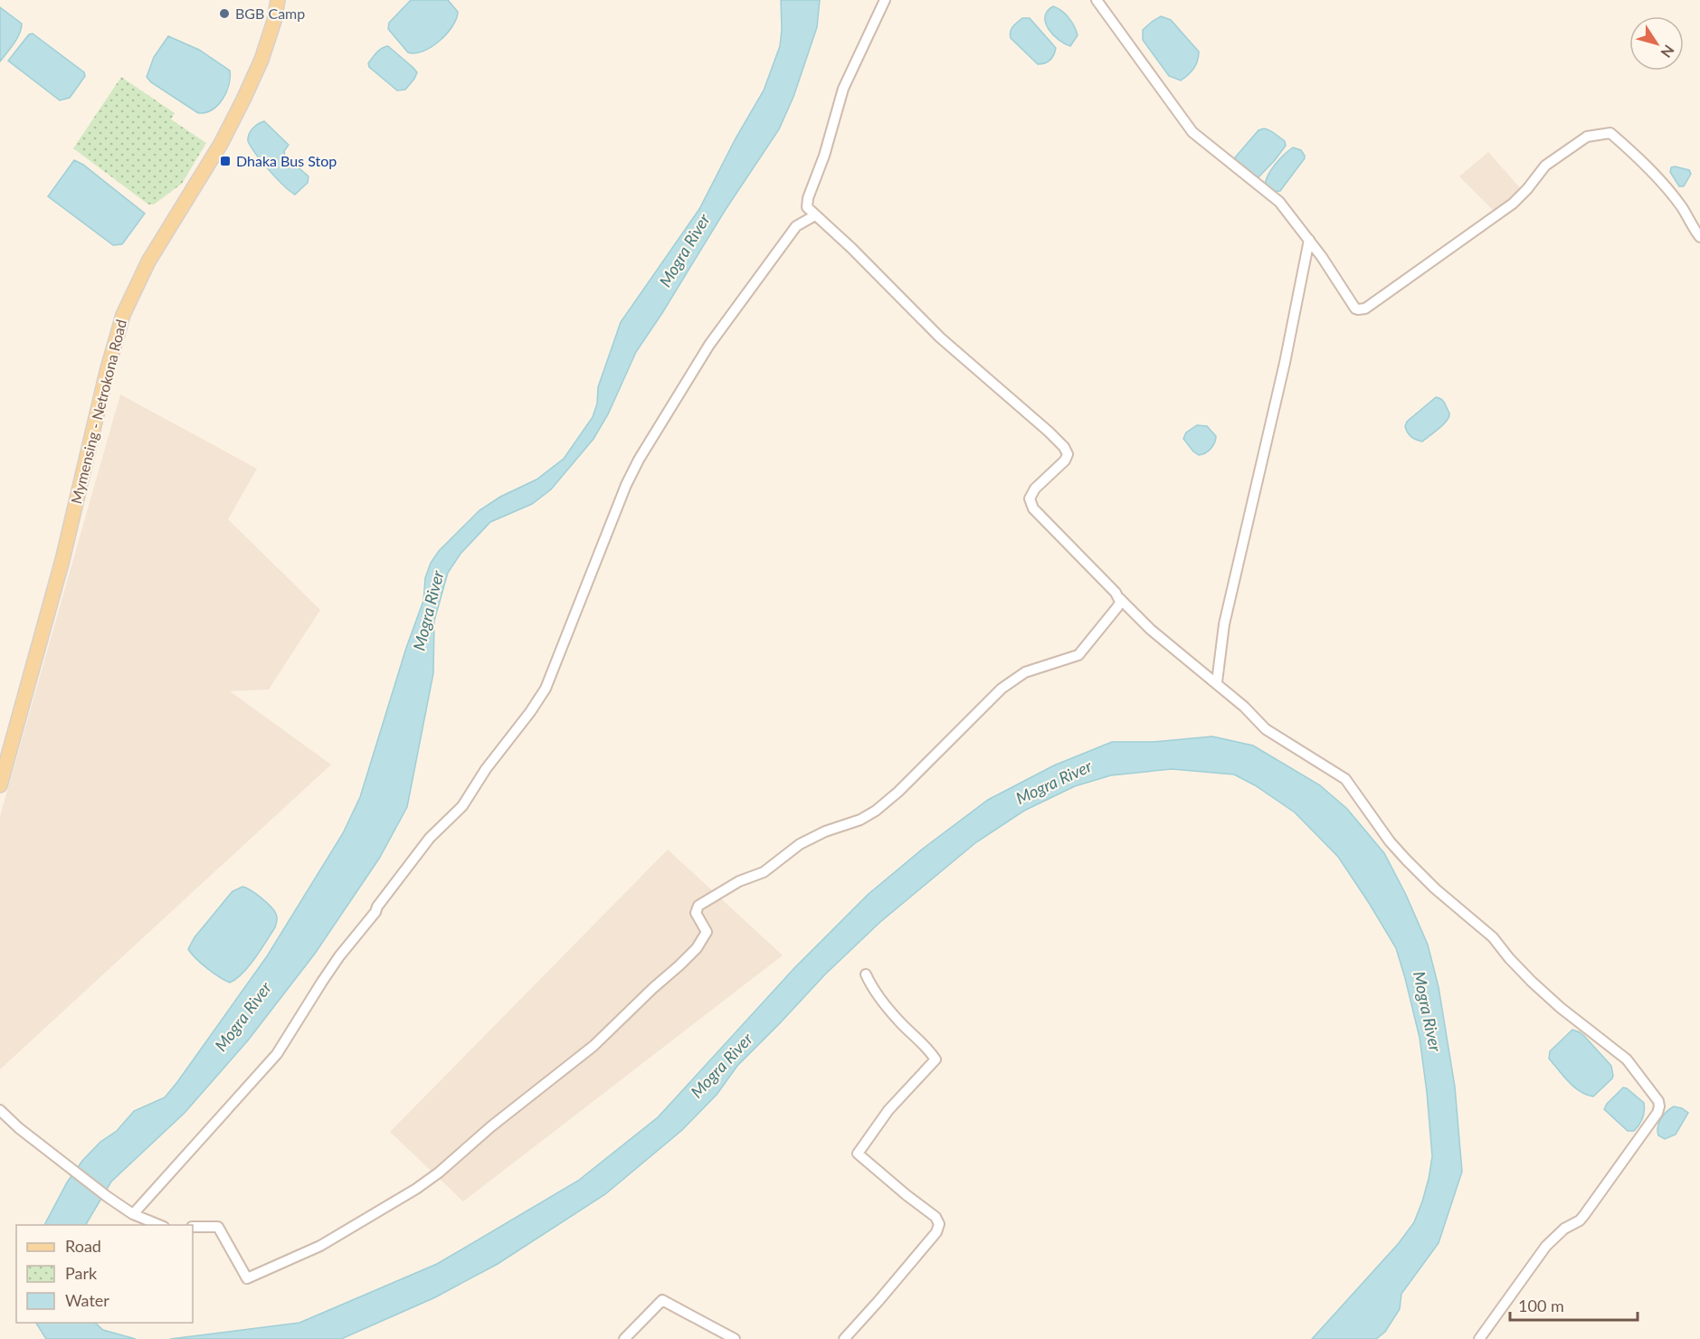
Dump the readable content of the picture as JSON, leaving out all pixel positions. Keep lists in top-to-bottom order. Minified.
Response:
{"streets":{"main road":["Mymensing - Netrokona Road"]},"water":["Mogra River"],"places":{"other":["BGB Camp"],"transit":["Dhaka Bus Stop"]},"legend":["Road","Park","Water"],"scale_bar":"100 m","north":"bottom right"}
